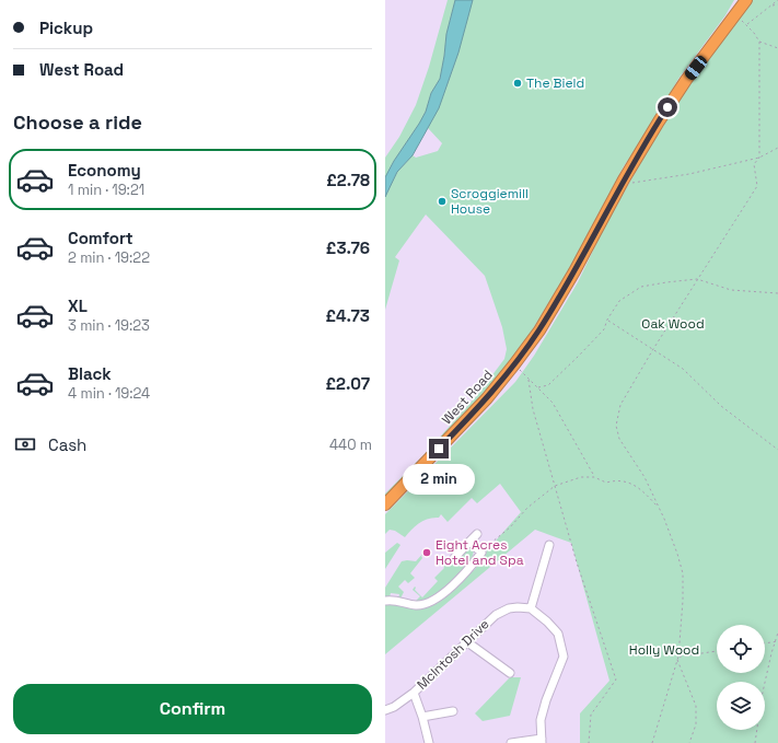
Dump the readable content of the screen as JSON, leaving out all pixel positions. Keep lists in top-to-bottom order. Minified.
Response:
{"streets":{"highway":["West Road"],"street":["McIntosh Drive"]},"parks":["Oak Wood","Holly Wood"],"places":["The Bield","Scroggiemill House","Eight Acres Hotel and Spa"],"page":{"banner":["Pickup","West Road"],"heading":"Choose a ride","list":[{"name":"Economy","note":"1 min · 19:21","value":"£2.78"},{"name":"Comfort","note":"2 min · 19:22","value":"£3.76"},{"name":"XL","note":"3 min · 19:23","value":"£4.73"},{"name":"Black","note":"4 min · 19:24","value":"£2.07"}],"pay":["Cash","440 m"],"bubble":"2 min","buttons":"Confirm"}}
